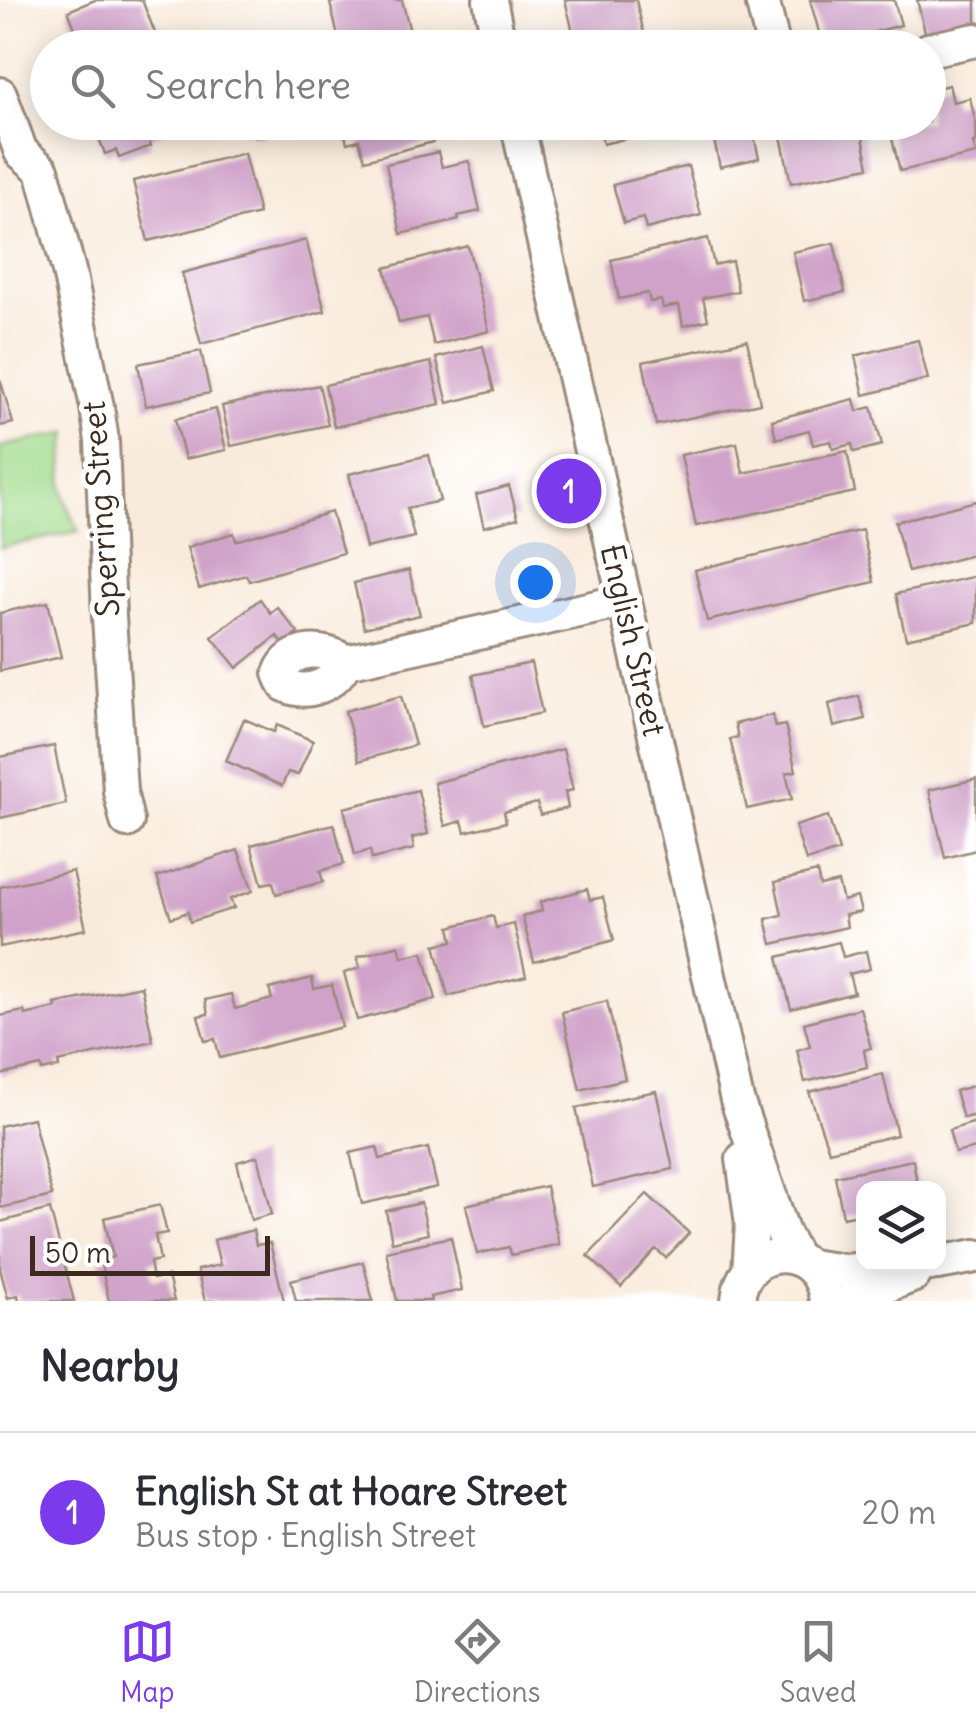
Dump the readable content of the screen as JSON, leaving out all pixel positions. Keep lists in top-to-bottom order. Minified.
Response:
{"streets":{"street":["Sperring Street","English Street"]},"scale_bar":"50 m","page":{"search":"Search here","pins":"1","scale":"50 m","heading":"Nearby","list":[{"mark":"1","name":"English St at Hoare Street","note":"Bus stop · English Street","value":"20 m"}],"nav":["Map","Directions","Saved"]}}
